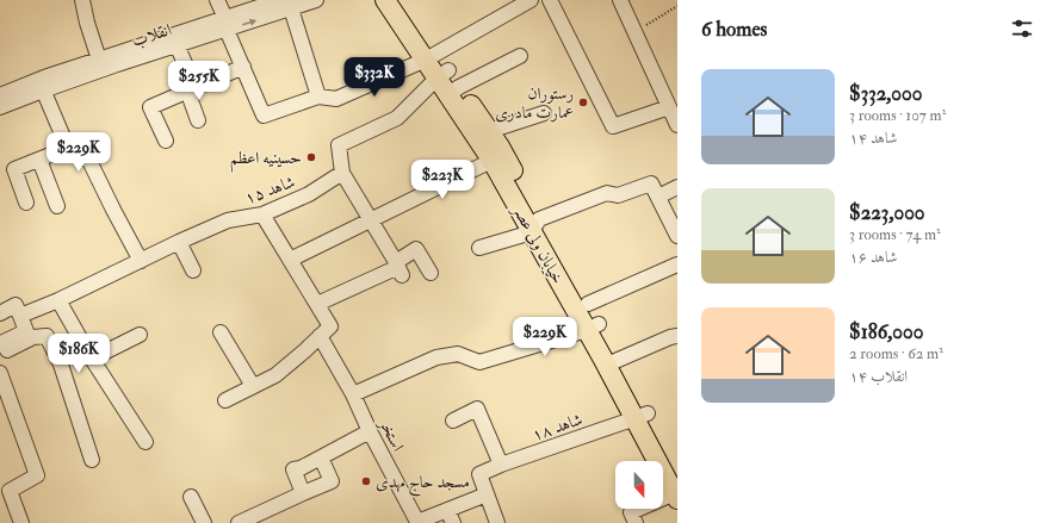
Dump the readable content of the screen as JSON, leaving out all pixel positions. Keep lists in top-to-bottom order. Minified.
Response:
{"streets":{"main road":["خیابان ولی عصر"],"street":["انقلاب","شاهد ۱۵","شاهد ۱۸","استخر"]},"crossings":[["خیابان ولی عصر","شاهد ۱۸"],["شاهد ۱۸","استخر"]],"places":["رستوران عمارت مادری","حسینیه اعظم","مسجد حاج مهدی"],"north":"bottom","page":{"heading":"6 homes","price":["$332K","$255K","$229K","$223K","$229K","$186K"],"list":[{"name":"$332,000","note":"3 rooms · 107 m² · شاهد ۱۴"},{"name":"$223,000","note":"3 rooms · 74 m² · شاهد ۱۶"},{"name":"$186,000","note":"2 rooms · 62 m² · انقلاب ۱۴"}]}}
